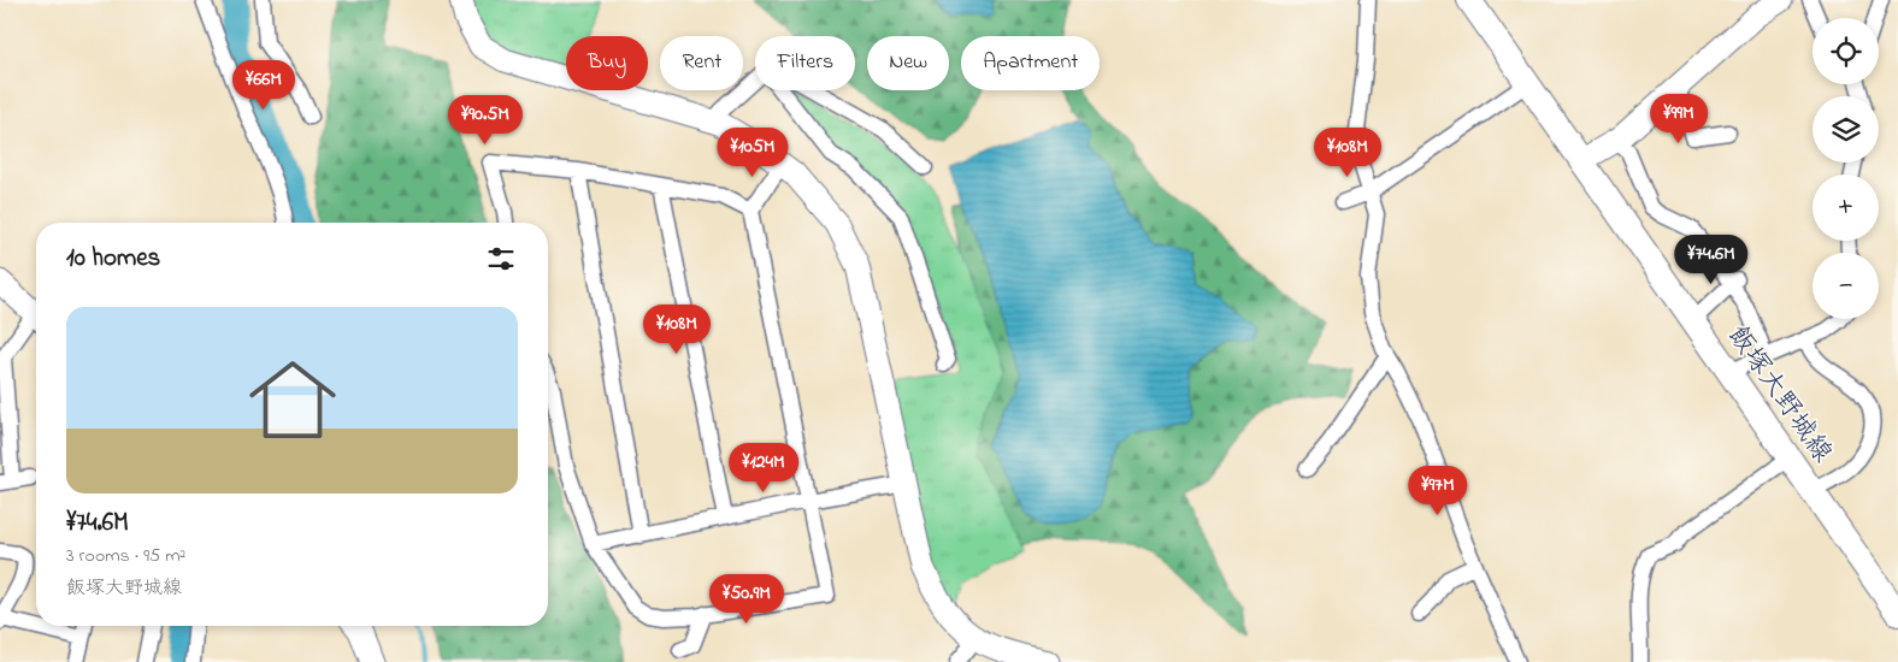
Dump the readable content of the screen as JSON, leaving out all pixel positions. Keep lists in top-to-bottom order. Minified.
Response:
{"streets":{"main road":["飯塚大野城線"]},"page":{"map_buttons":["+","−"],"chip":["Buy","Rent","Filters","New","Apartment"],"price":["¥66M","¥99M","¥90.5M","¥105M","¥108M","¥74.6M","¥108M","¥124M","¥97M","¥50.9M"],"heading":"10 homes","list":[{"name":"¥74.6M","note":"3 rooms · 95 m² · 飯塚大野城線"}]}}
